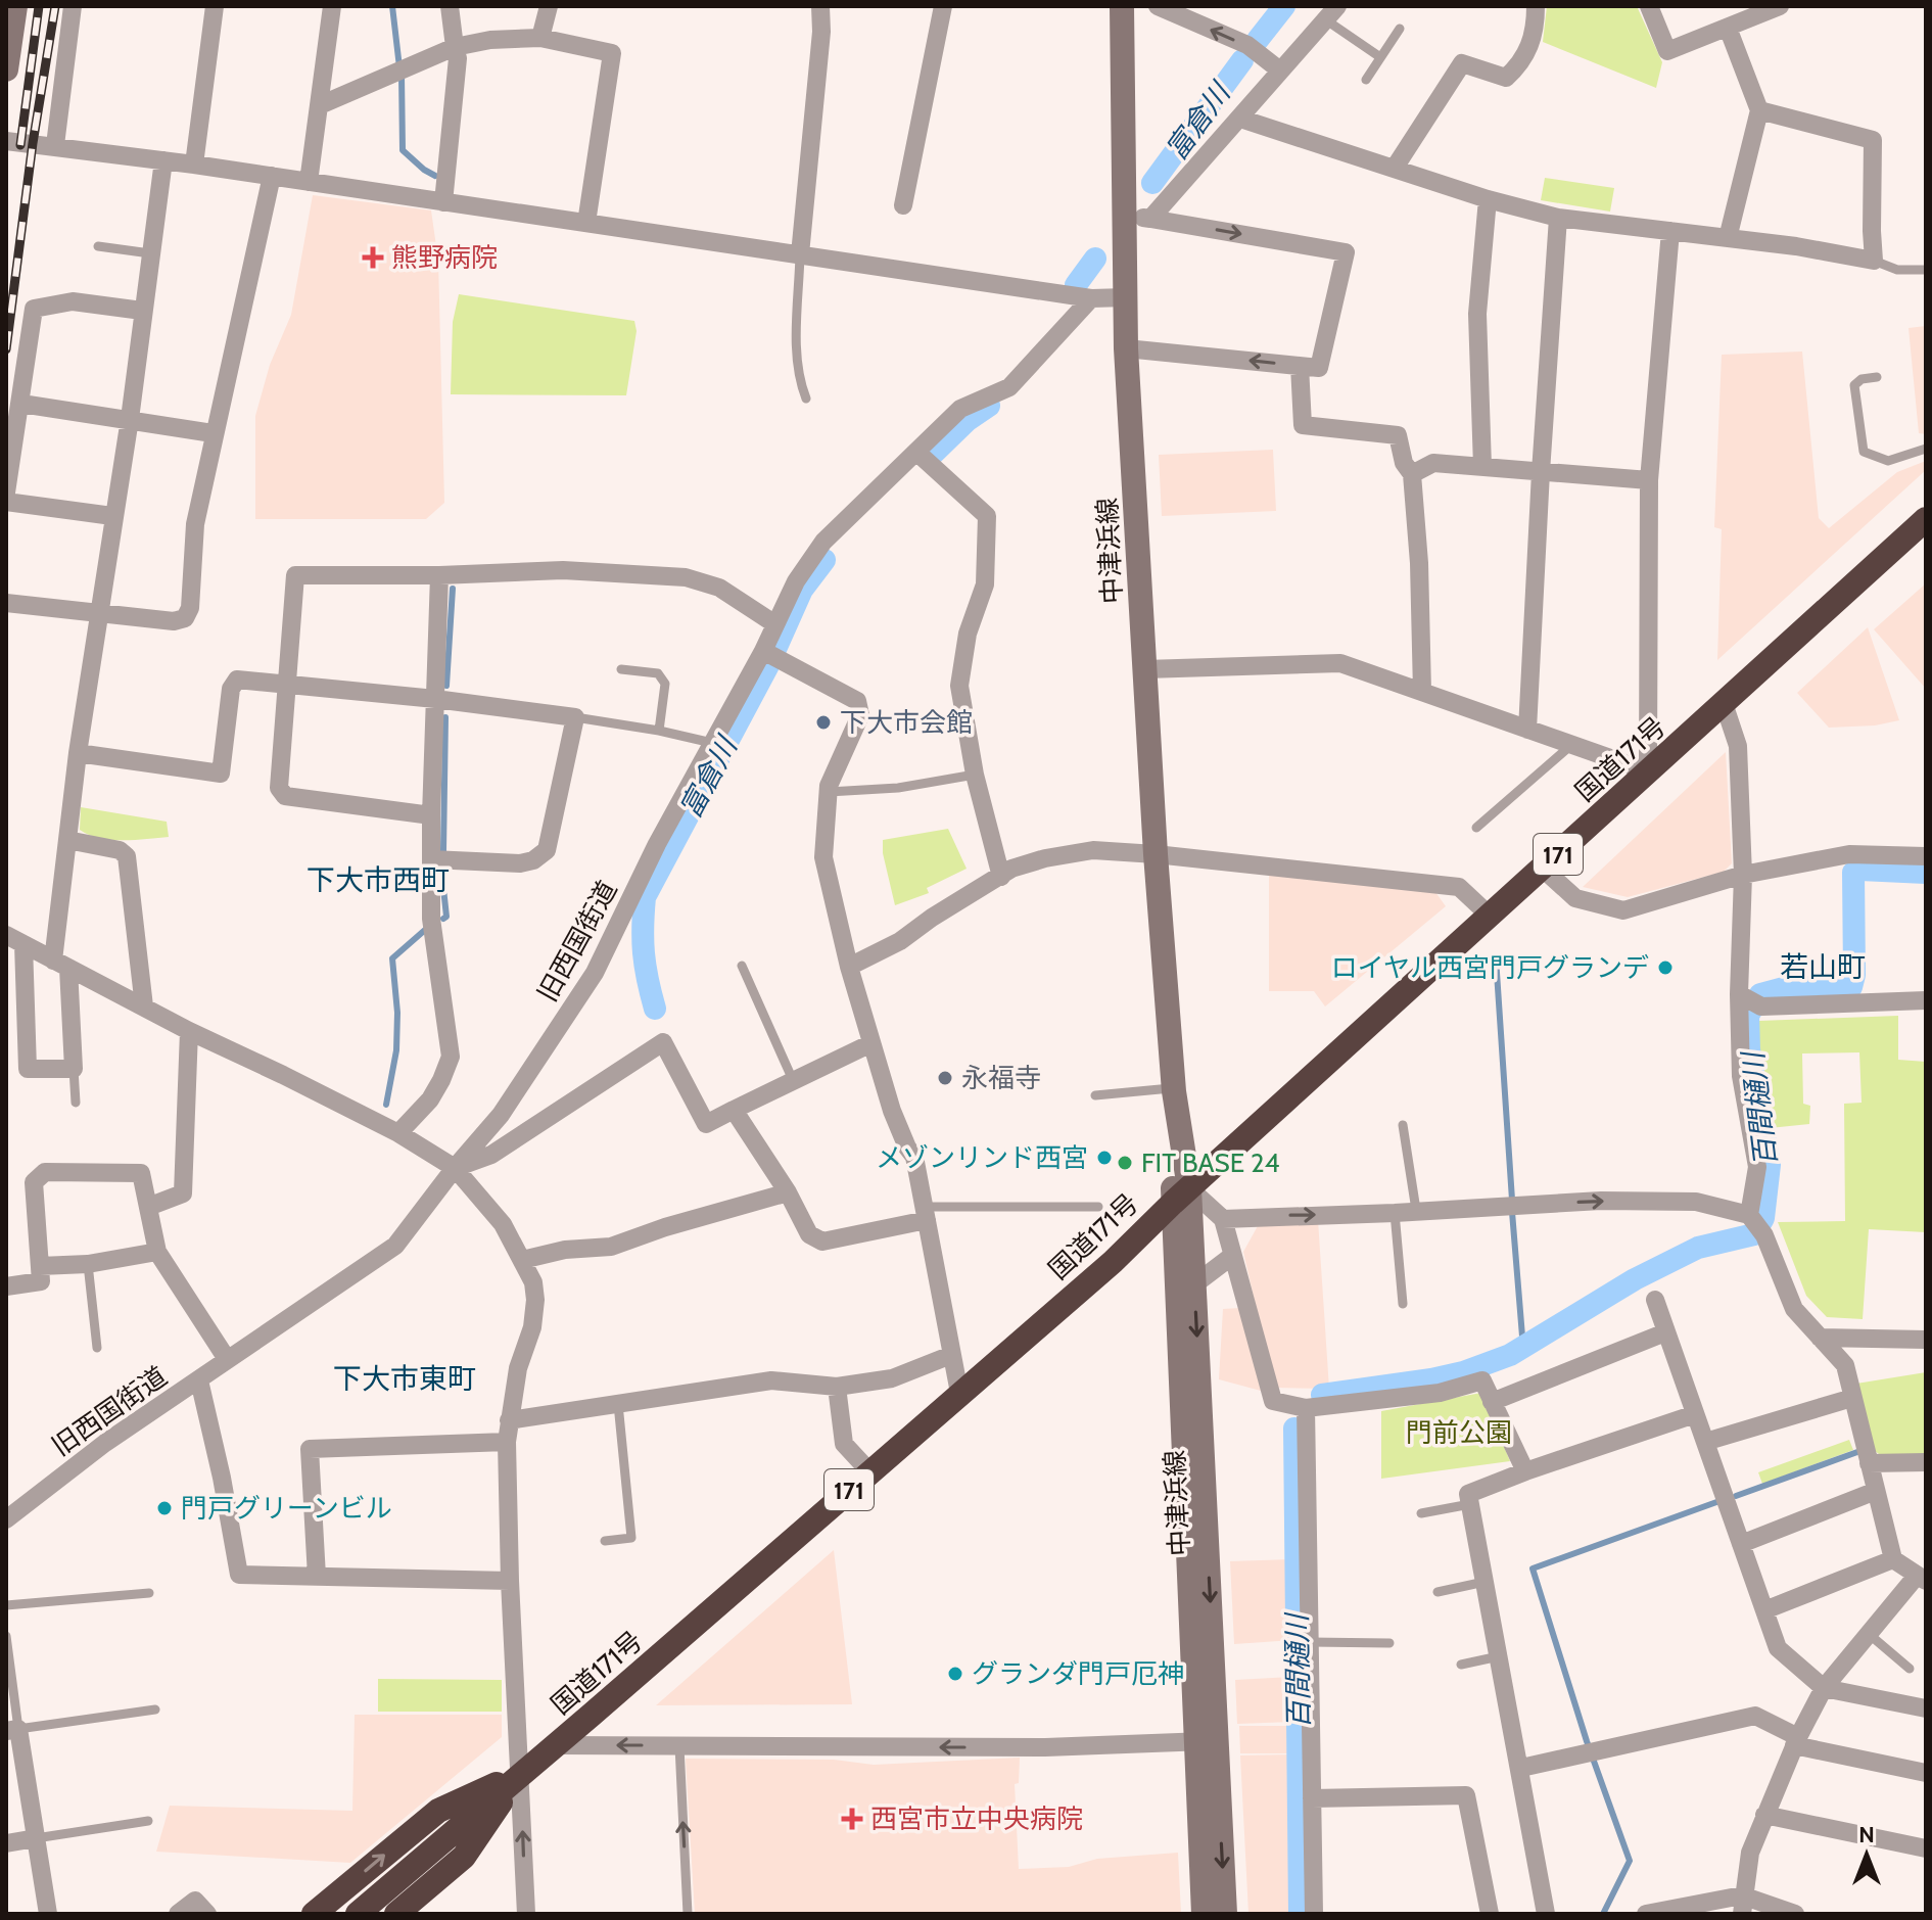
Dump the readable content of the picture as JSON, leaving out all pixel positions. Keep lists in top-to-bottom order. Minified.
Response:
{"streets":{"highway":["国道171号","171"],"street":["中津浜線","旧西国街道"]},"crossings":[["中津浜線","国道171号"],["国道171号","171"]],"districts":["下大市西町","若山町","下大市東町"],"water":["富倉川","百間樋川"],"parks":["門前公園"],"places":{"health":["熊野病院","西宮市立中央病院"],"other":["下大市会館","ロイヤル西宮門戸グランデ","永福寺","メゾンリンド西宮","FIT BASE 24","門戸グリーンビル","グランダ門戸厄神"]},"north":"top"}
